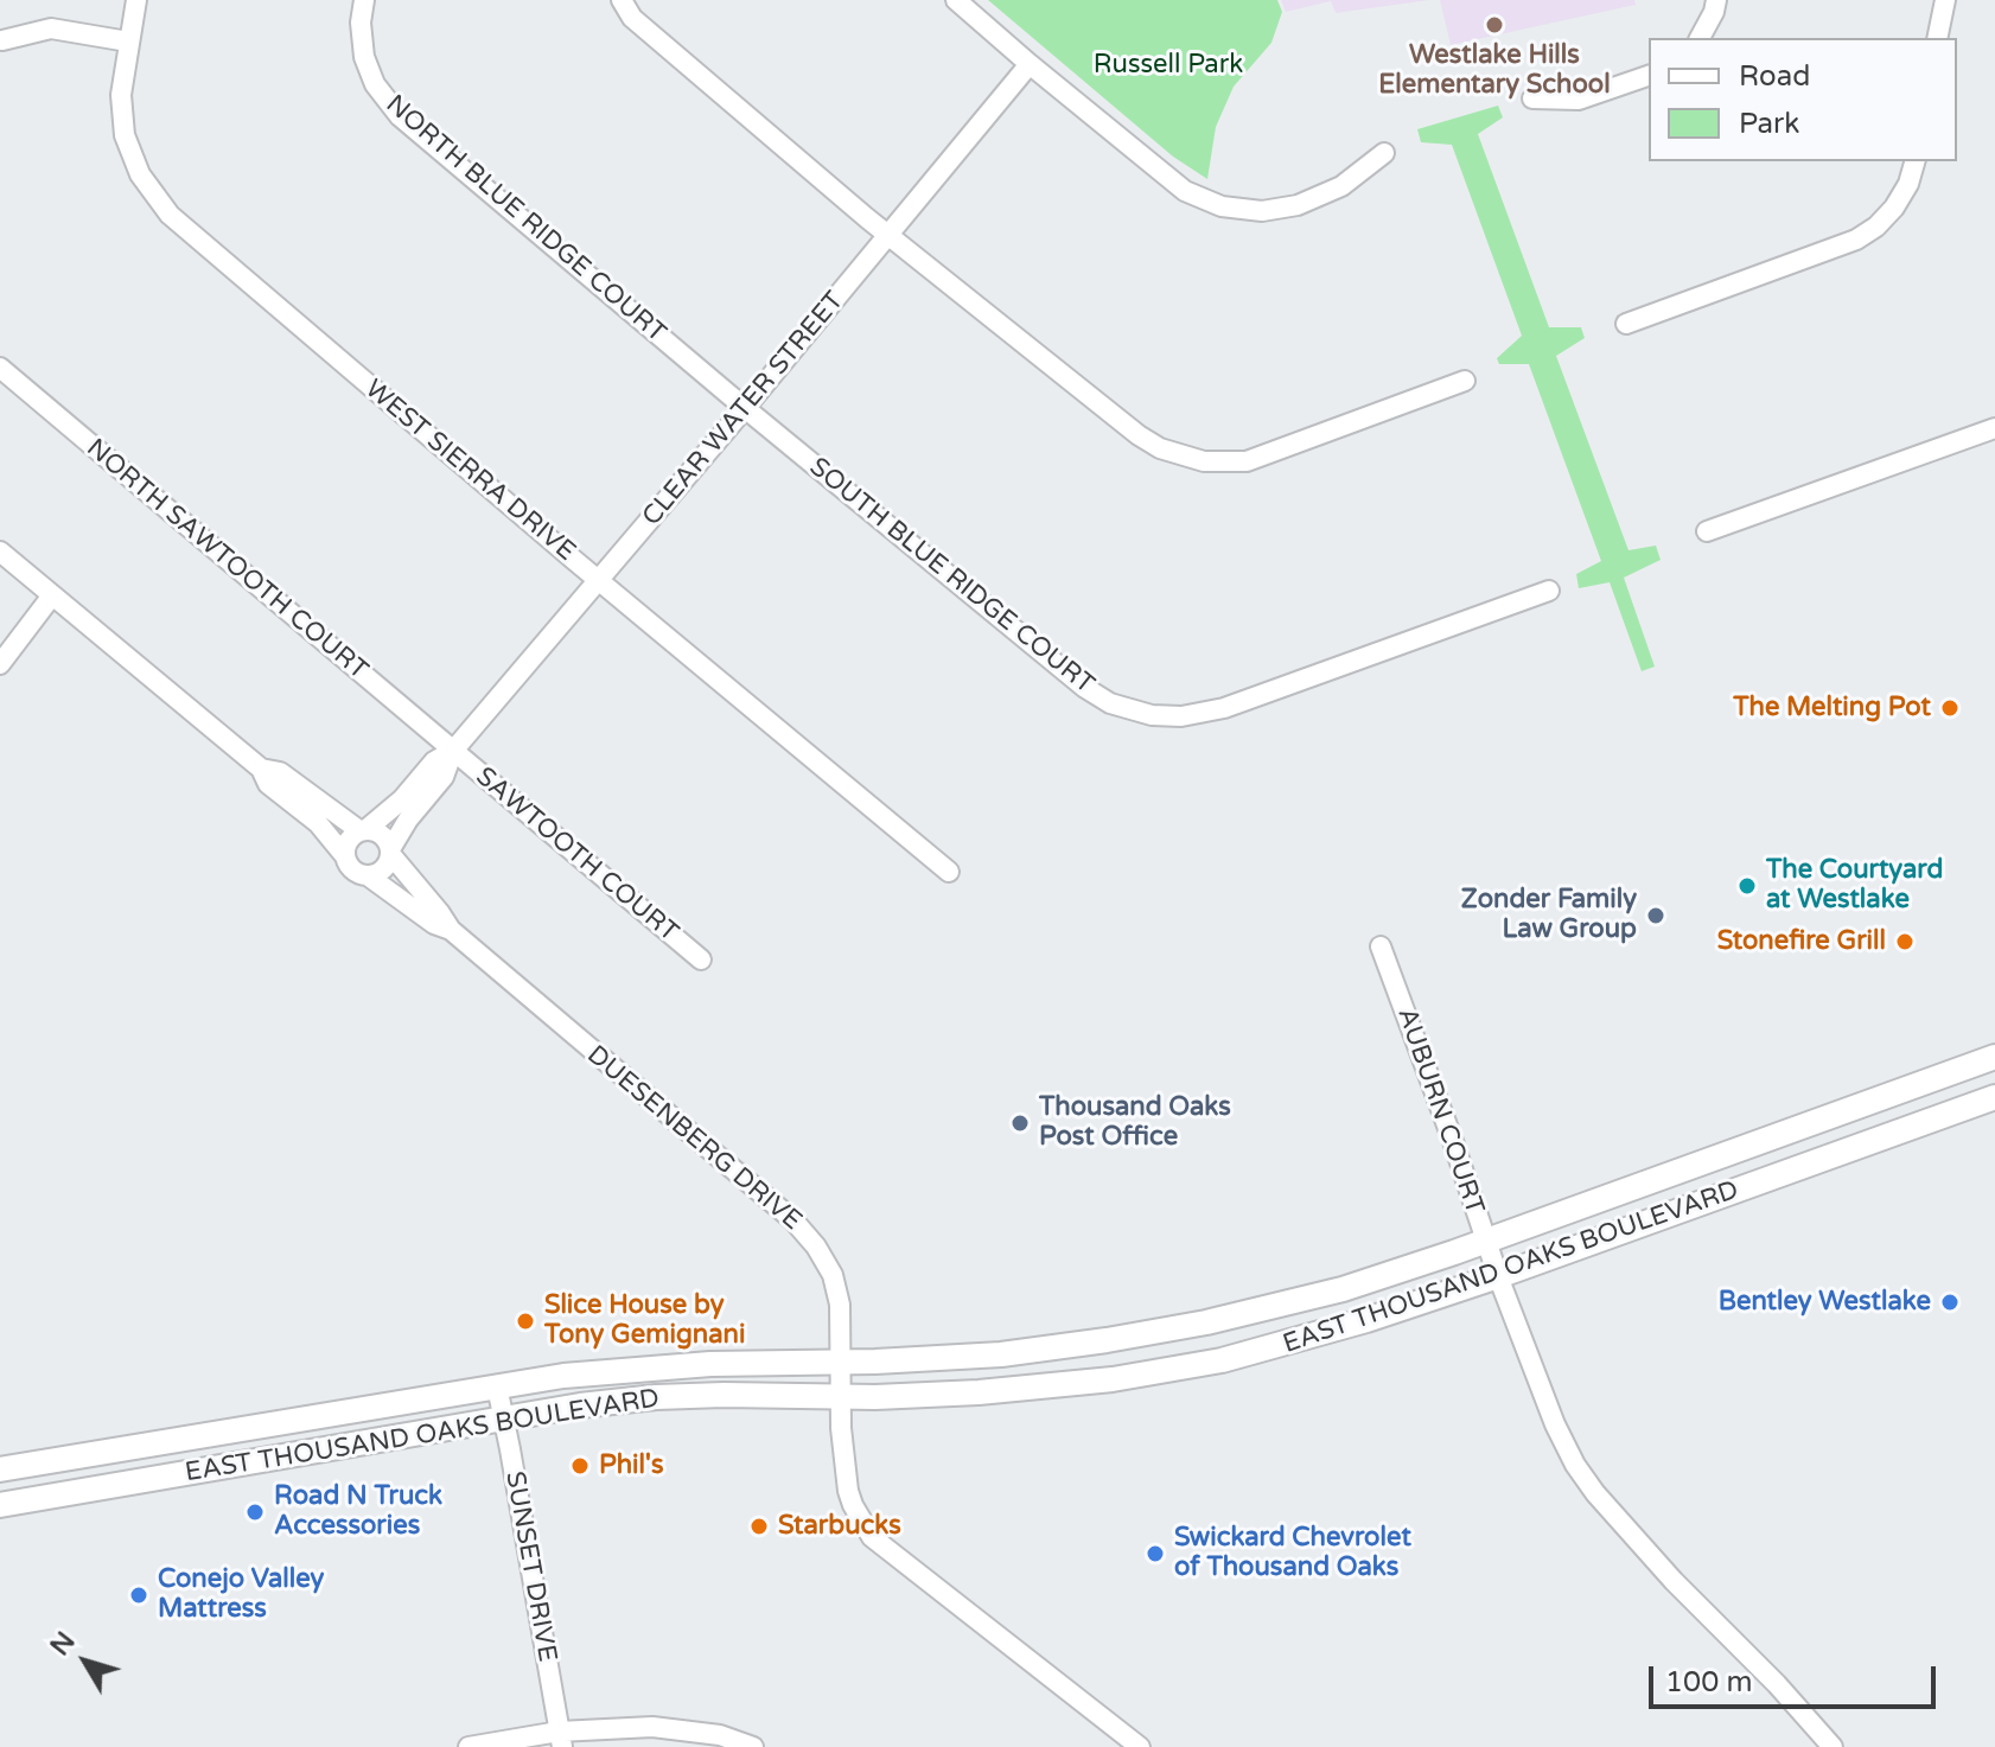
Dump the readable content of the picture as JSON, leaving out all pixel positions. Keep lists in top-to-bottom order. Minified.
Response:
{"streets":{"main road":["EAST THOUSAND OAKS BOULEVARD"],"street":["NORTH BLUE RIDGE COURT","CLEAR WATER STREET","WEST SIERRA DRIVE","NORTH SAWTOOTH COURT","SOUTH BLUE RIDGE COURT","SAWTOOTH COURT","AUBURN COURT","DUESENBERG DRIVE","SUNSET DRIVE"]},"crossings":[["NORTH BLUE RIDGE COURT","CLEAR WATER STREET"],["NORTH BLUE RIDGE COURT","SOUTH BLUE RIDGE COURT"],["CLEAR WATER STREET","WEST SIERRA DRIVE"],["CLEAR WATER STREET","NORTH SAWTOOTH COURT"],["CLEAR WATER STREET","SOUTH BLUE RIDGE COURT"],["CLEAR WATER STREET","SAWTOOTH COURT"],["CLEAR WATER STREET","DUESENBERG DRIVE"],["NORTH SAWTOOTH COURT","SAWTOOTH COURT"],["AUBURN COURT","EAST THOUSAND OAKS BOULEVARD"],["DUESENBERG DRIVE","EAST THOUSAND OAKS BOULEVARD"],["EAST THOUSAND OAKS BOULEVARD","SUNSET DRIVE"]],"parks":["Russell Park"],"places":["Westlake Hills Elementary School","The Melting Pot","The Courtyard at Westlake","Zonder Family Law Group","Stonefire Grill","Thousand Oaks Post Office","Bentley Westlake","Slice House by Tony Gemignani","Phil's","Road N Truck Accessories","Starbucks","Swickard Chevrolet of Thousand Oaks","Conejo Valley Mattress"],"legend":["Road","Park"],"scale_bar":"100 m","north":"top left"}
